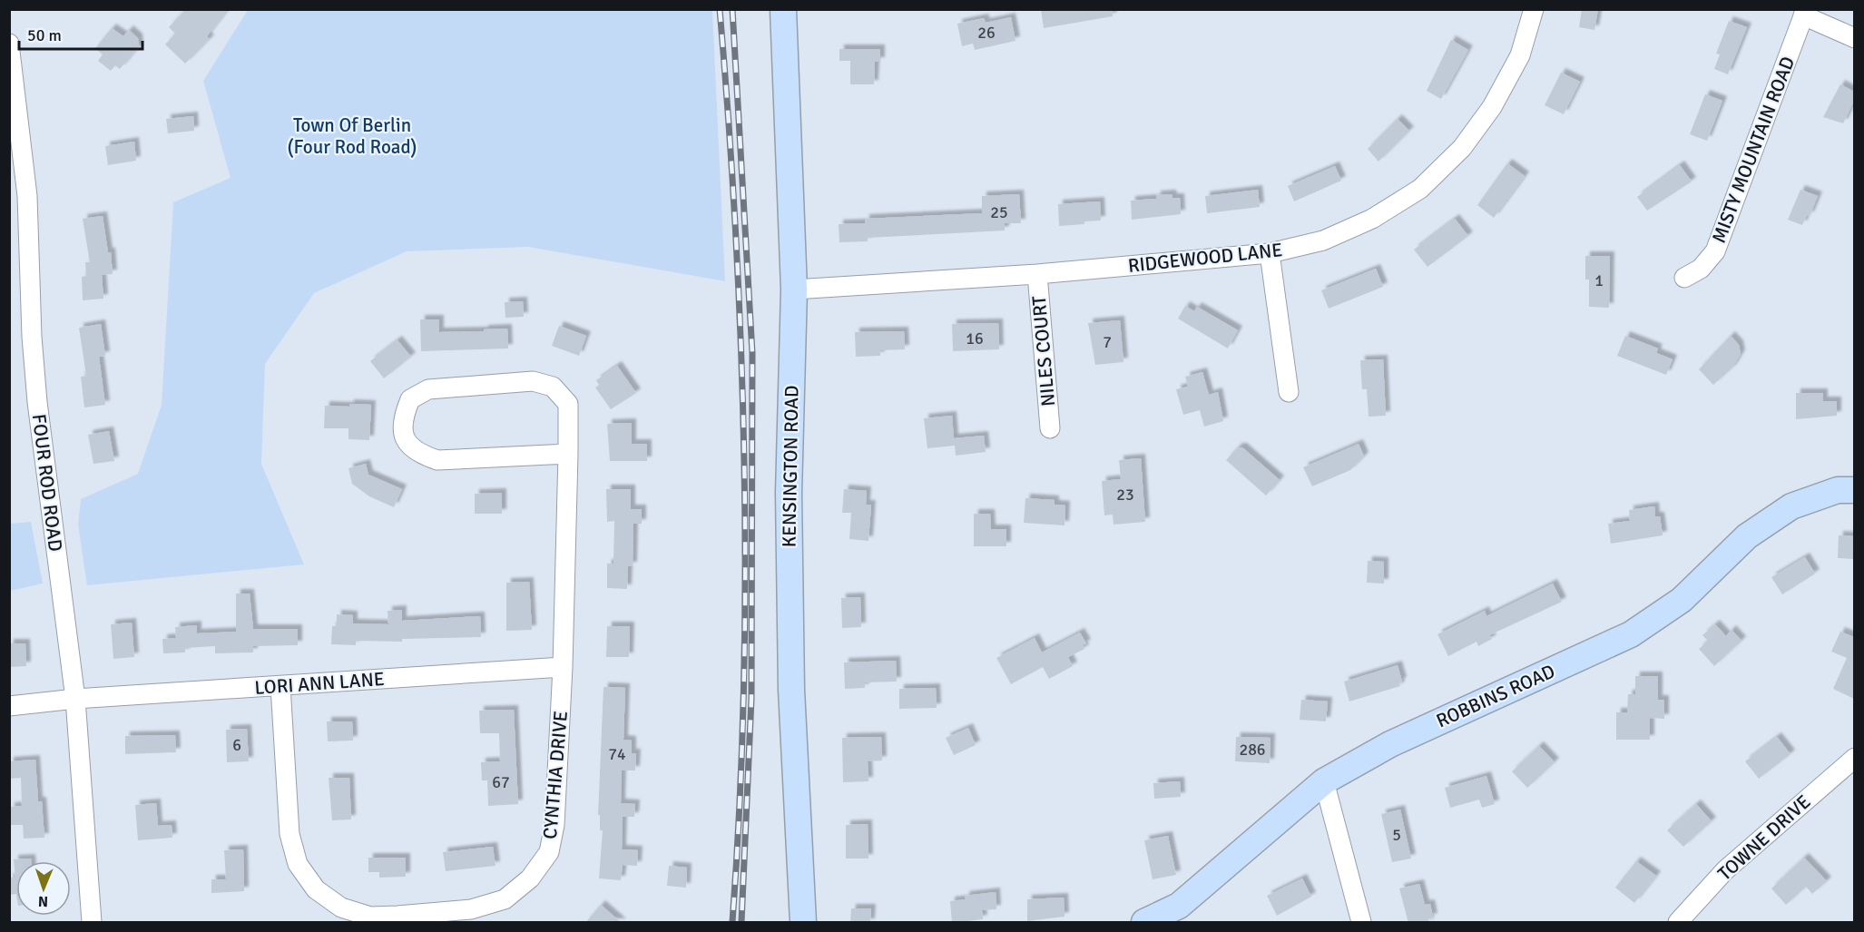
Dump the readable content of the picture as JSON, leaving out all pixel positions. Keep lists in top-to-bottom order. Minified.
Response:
{"streets":{"street":["MISTY MOUNTAIN ROAD","RIDGEWOOD LANE","NILES COURT","KENSINGTON ROAD","FOUR ROD ROAD","LORI ANN LANE","ROBBINS ROAD","CYNTHIA DRIVE","TOWNE DRIVE"]},"crossings":[["RIDGEWOOD LANE","NILES COURT"],["RIDGEWOOD LANE","KENSINGTON ROAD"],["FOUR ROD ROAD","LORI ANN LANE"],["LORI ANN LANE","CYNTHIA DRIVE"]],"parks":["Town Of Berlin (Four Rod Road)"],"house_numbers":["26","25","1","16","7","23","6","286","74","67","5"],"scale_bar":"50 m","north":"bottom"}
